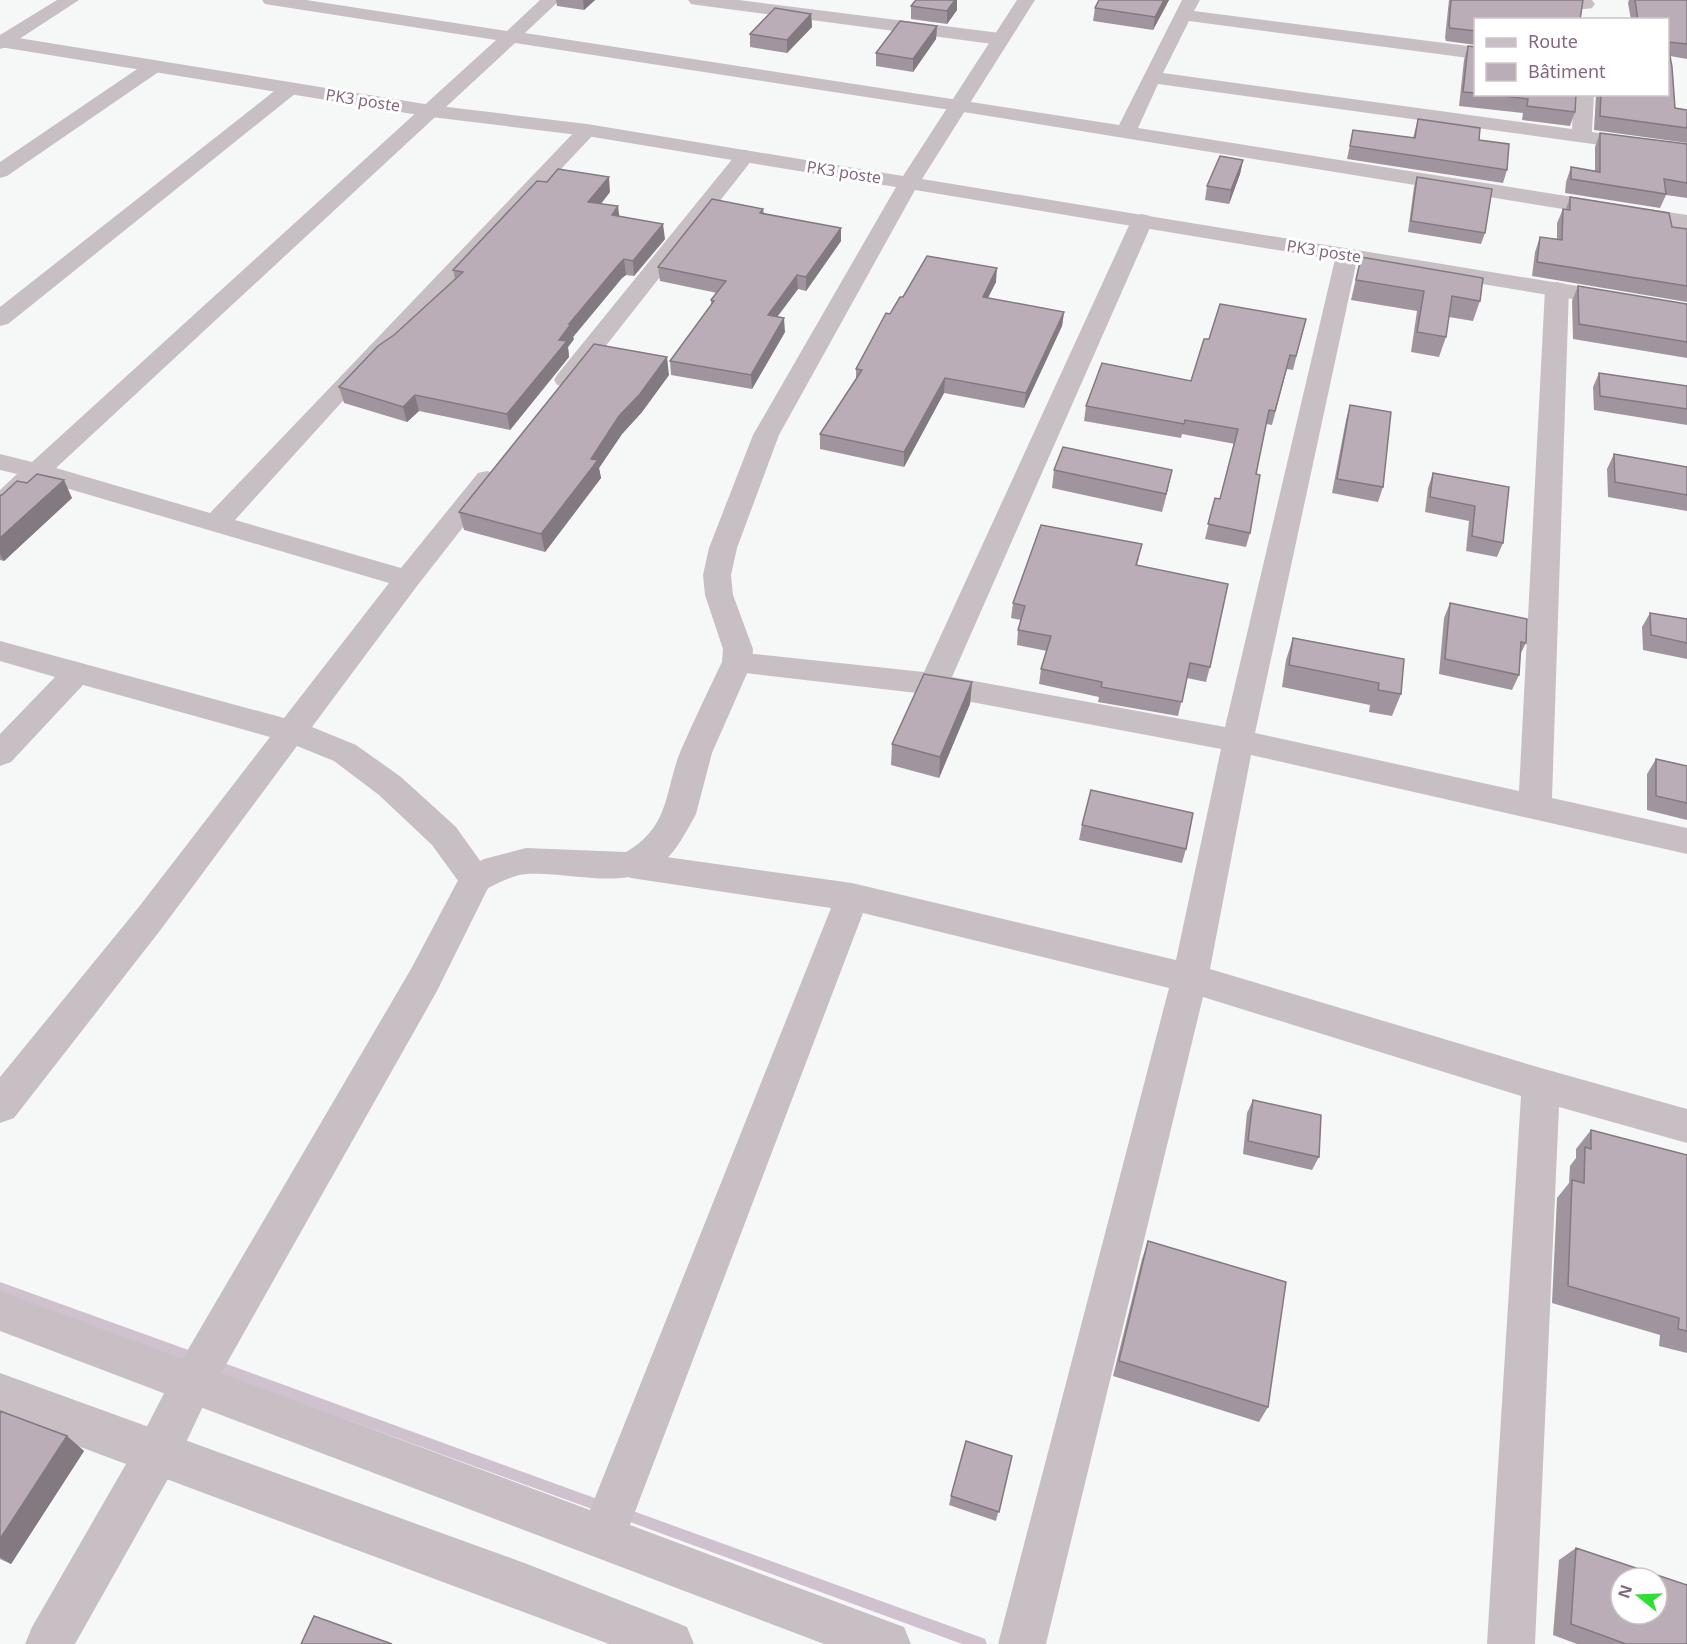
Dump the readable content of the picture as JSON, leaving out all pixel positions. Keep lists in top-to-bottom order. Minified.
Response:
{"streets":{"street":["PK3 poste"]},"legend":["Route","Bâtiment"],"north":"left"}
